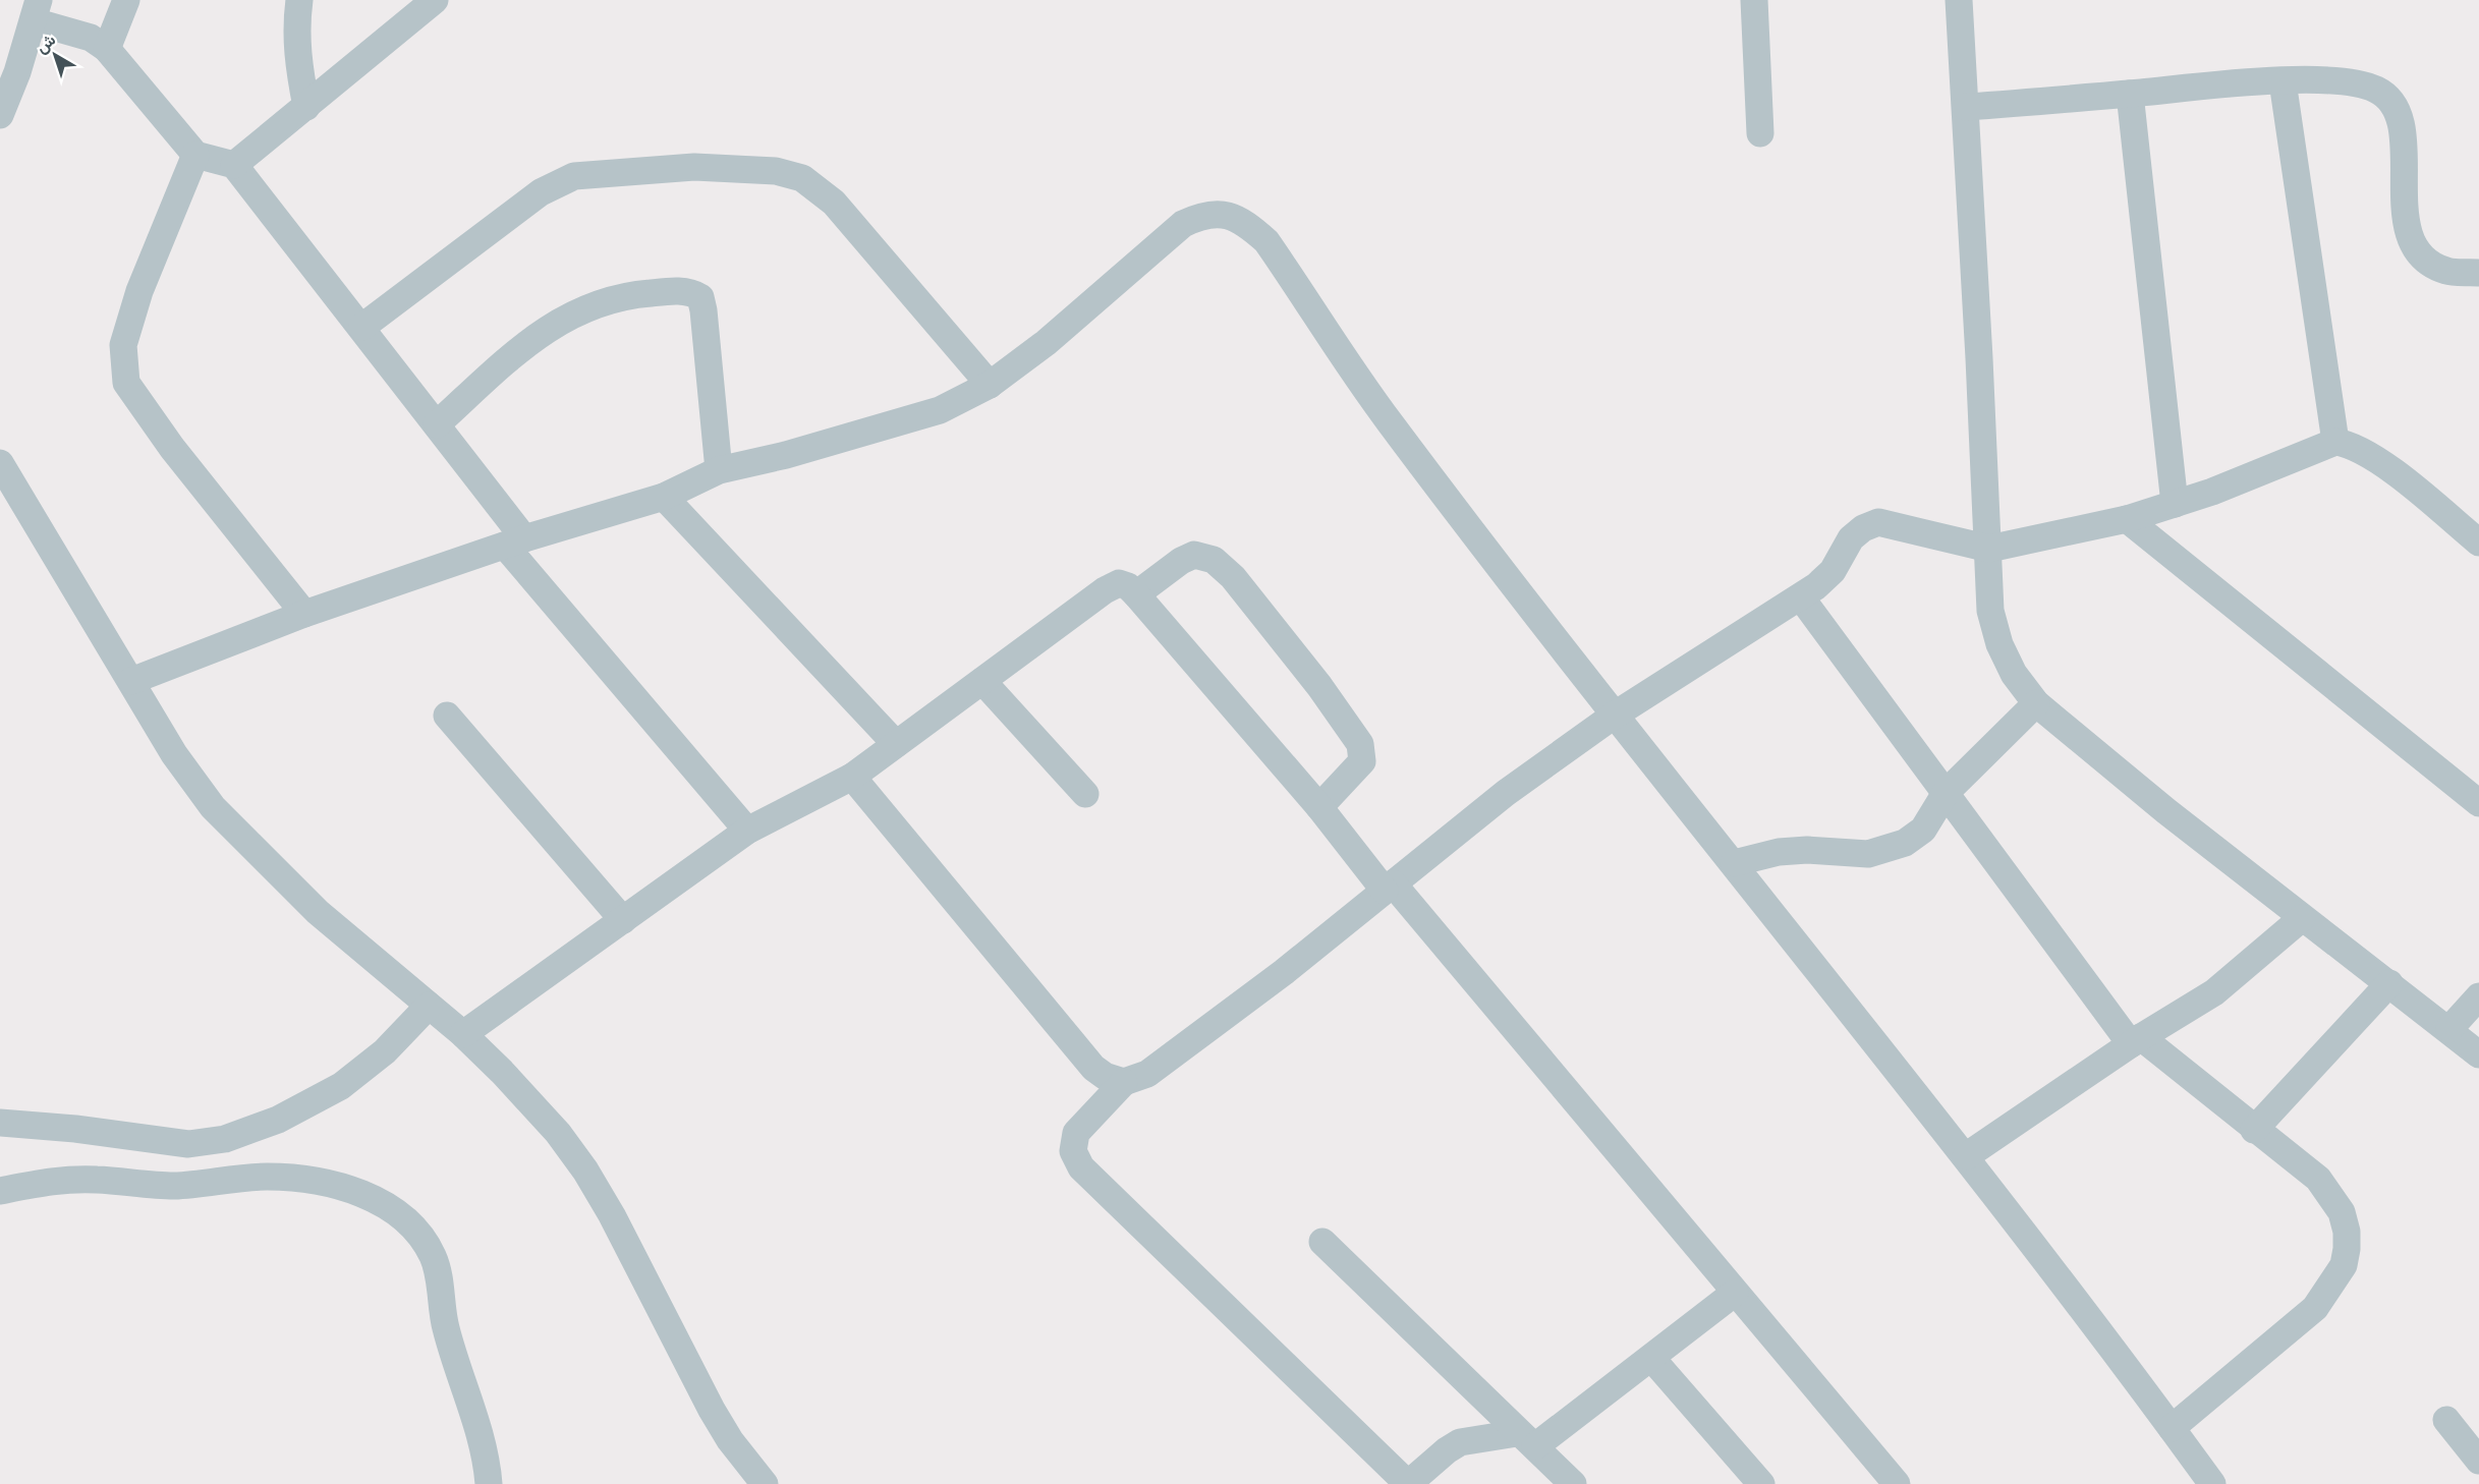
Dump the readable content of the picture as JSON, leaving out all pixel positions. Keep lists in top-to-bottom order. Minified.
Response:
{"north":"top left"}
